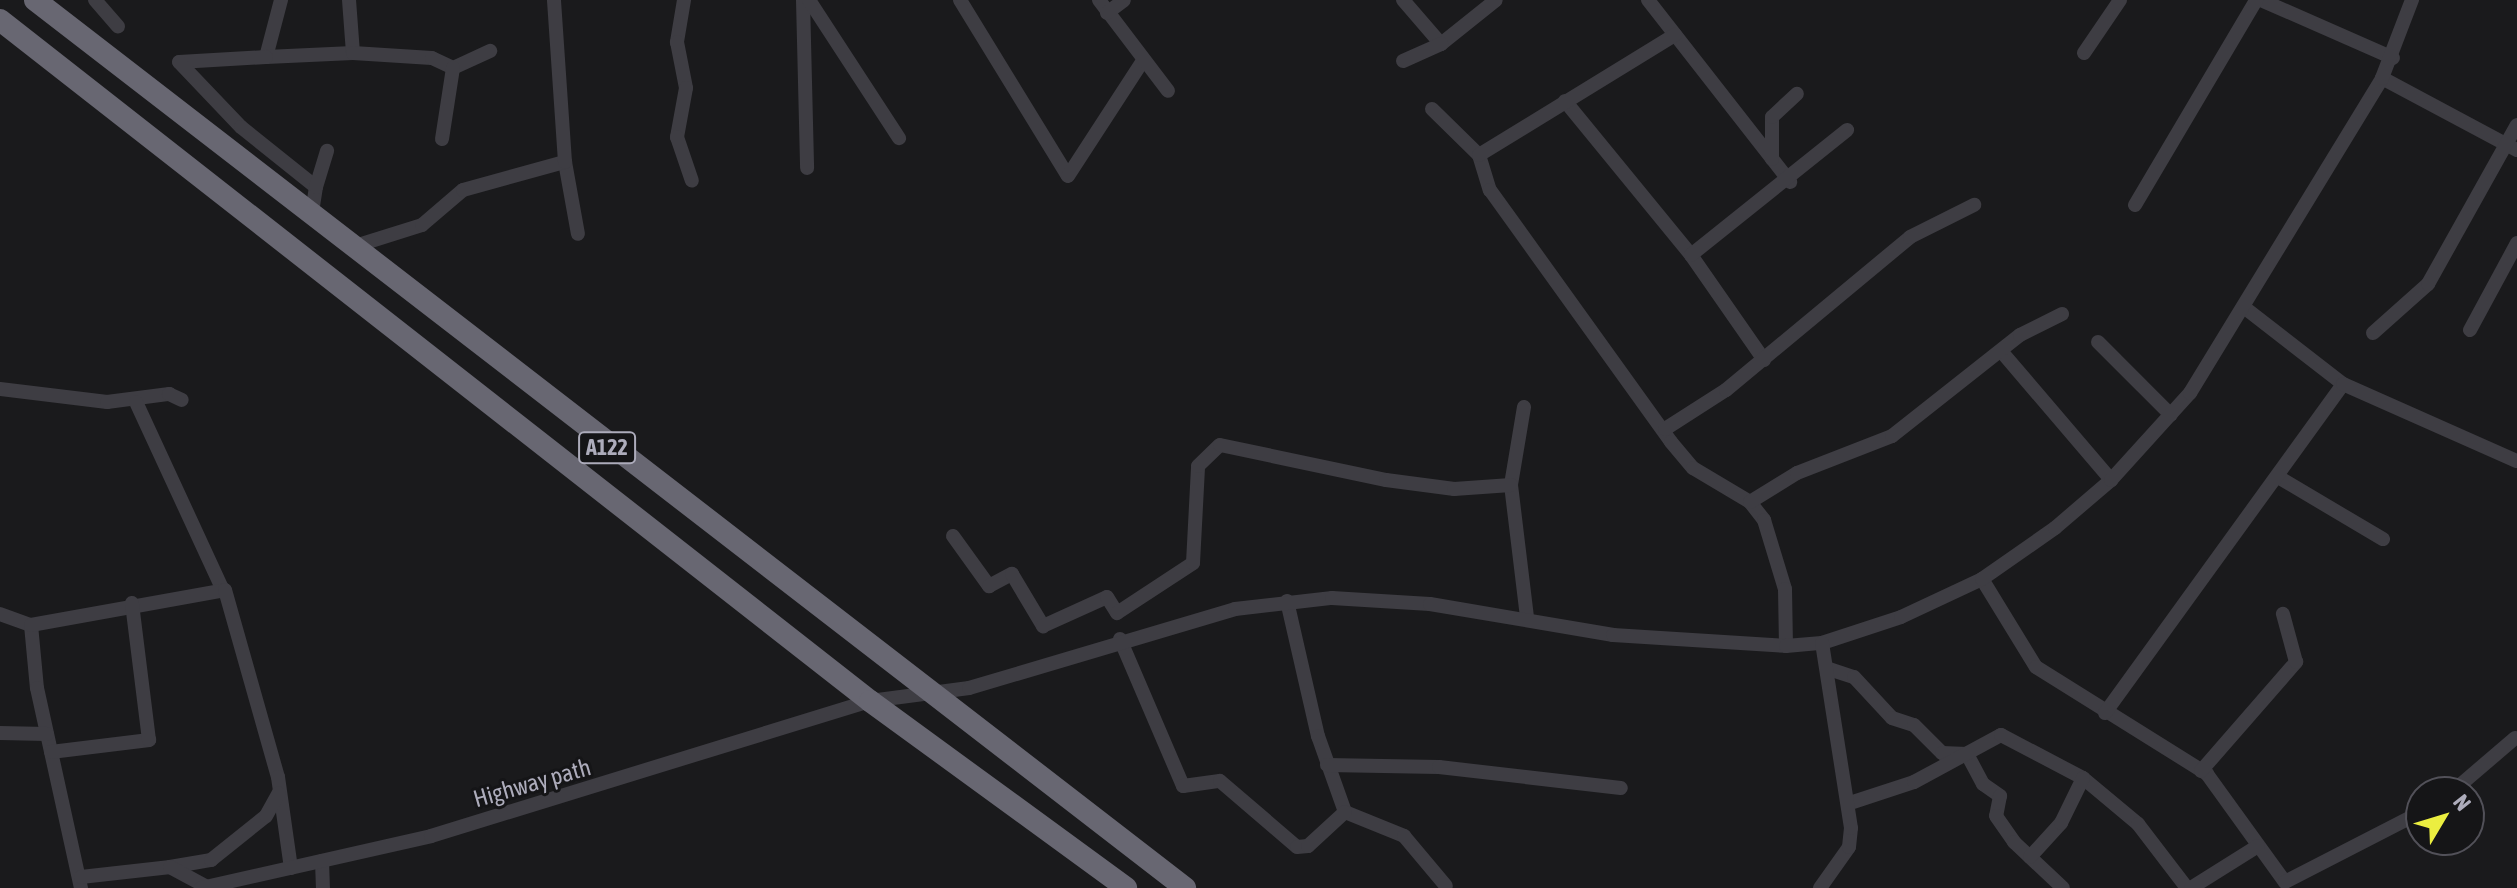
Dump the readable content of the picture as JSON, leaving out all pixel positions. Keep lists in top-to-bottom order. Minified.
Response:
{"streets":{"highway":["A122"],"street":["Highway path"]},"crossings":[["A122","Highway path"]],"north":"top right"}
